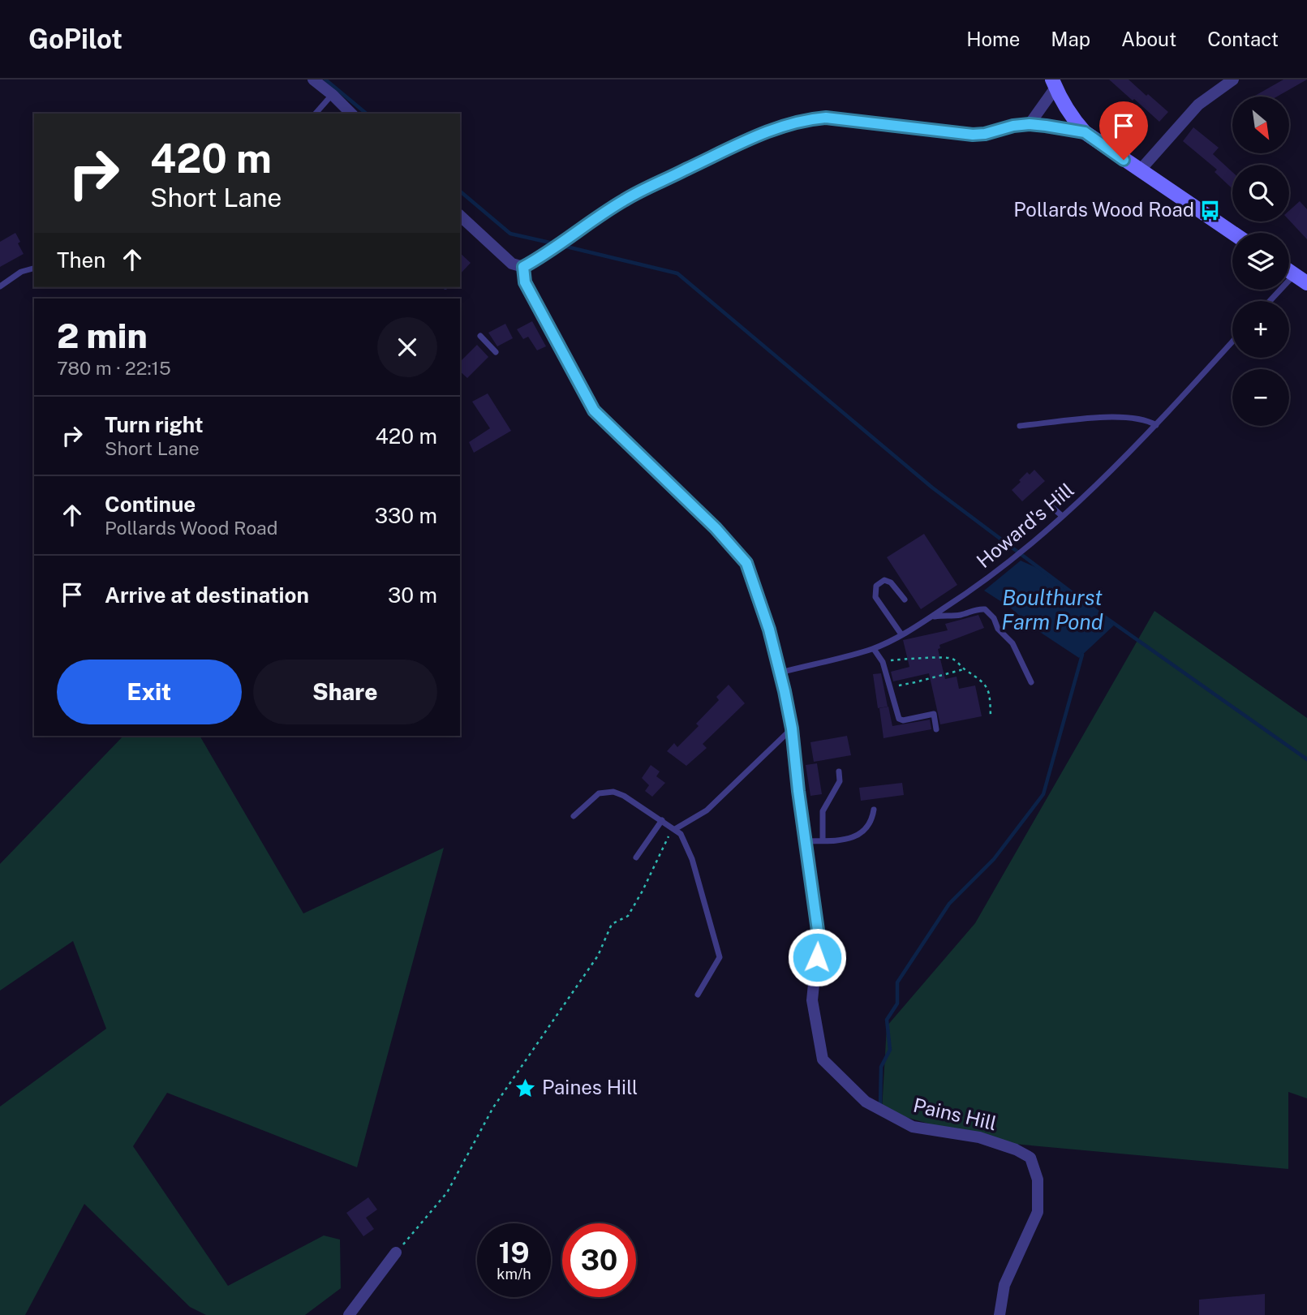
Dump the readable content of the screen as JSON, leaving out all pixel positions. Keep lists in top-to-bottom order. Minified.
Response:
{"streets":{"street":["Pains Hill"],"lane":["Howard's Hill"]},"crossings":[["Howard's Hill","Pains Hill"]],"water":["Boulthurst Farm Pond"],"places":{"bus stop":["Pollards Wood Road"],"place":["Paines Hill"]},"north":"bottom right","page":{"header":"GoPilot","nav":["Home","Map","About","Contact"],"map_buttons":["+","−"],"turn":["420 m","Short Lane"],"then":"Then","heading":["2 min","780 m · 22:15"],"list":[{"name":"Turn right","note":"Short Lane","value":"420 m"},{"name":"Continue","note":"Pollards Wood Road","value":"330 m"},{"name":"Arrive at destination","value":"30 m"}],"buttons":["Exit","Share"],"speed":"19 km/h","limit":"30"}}
